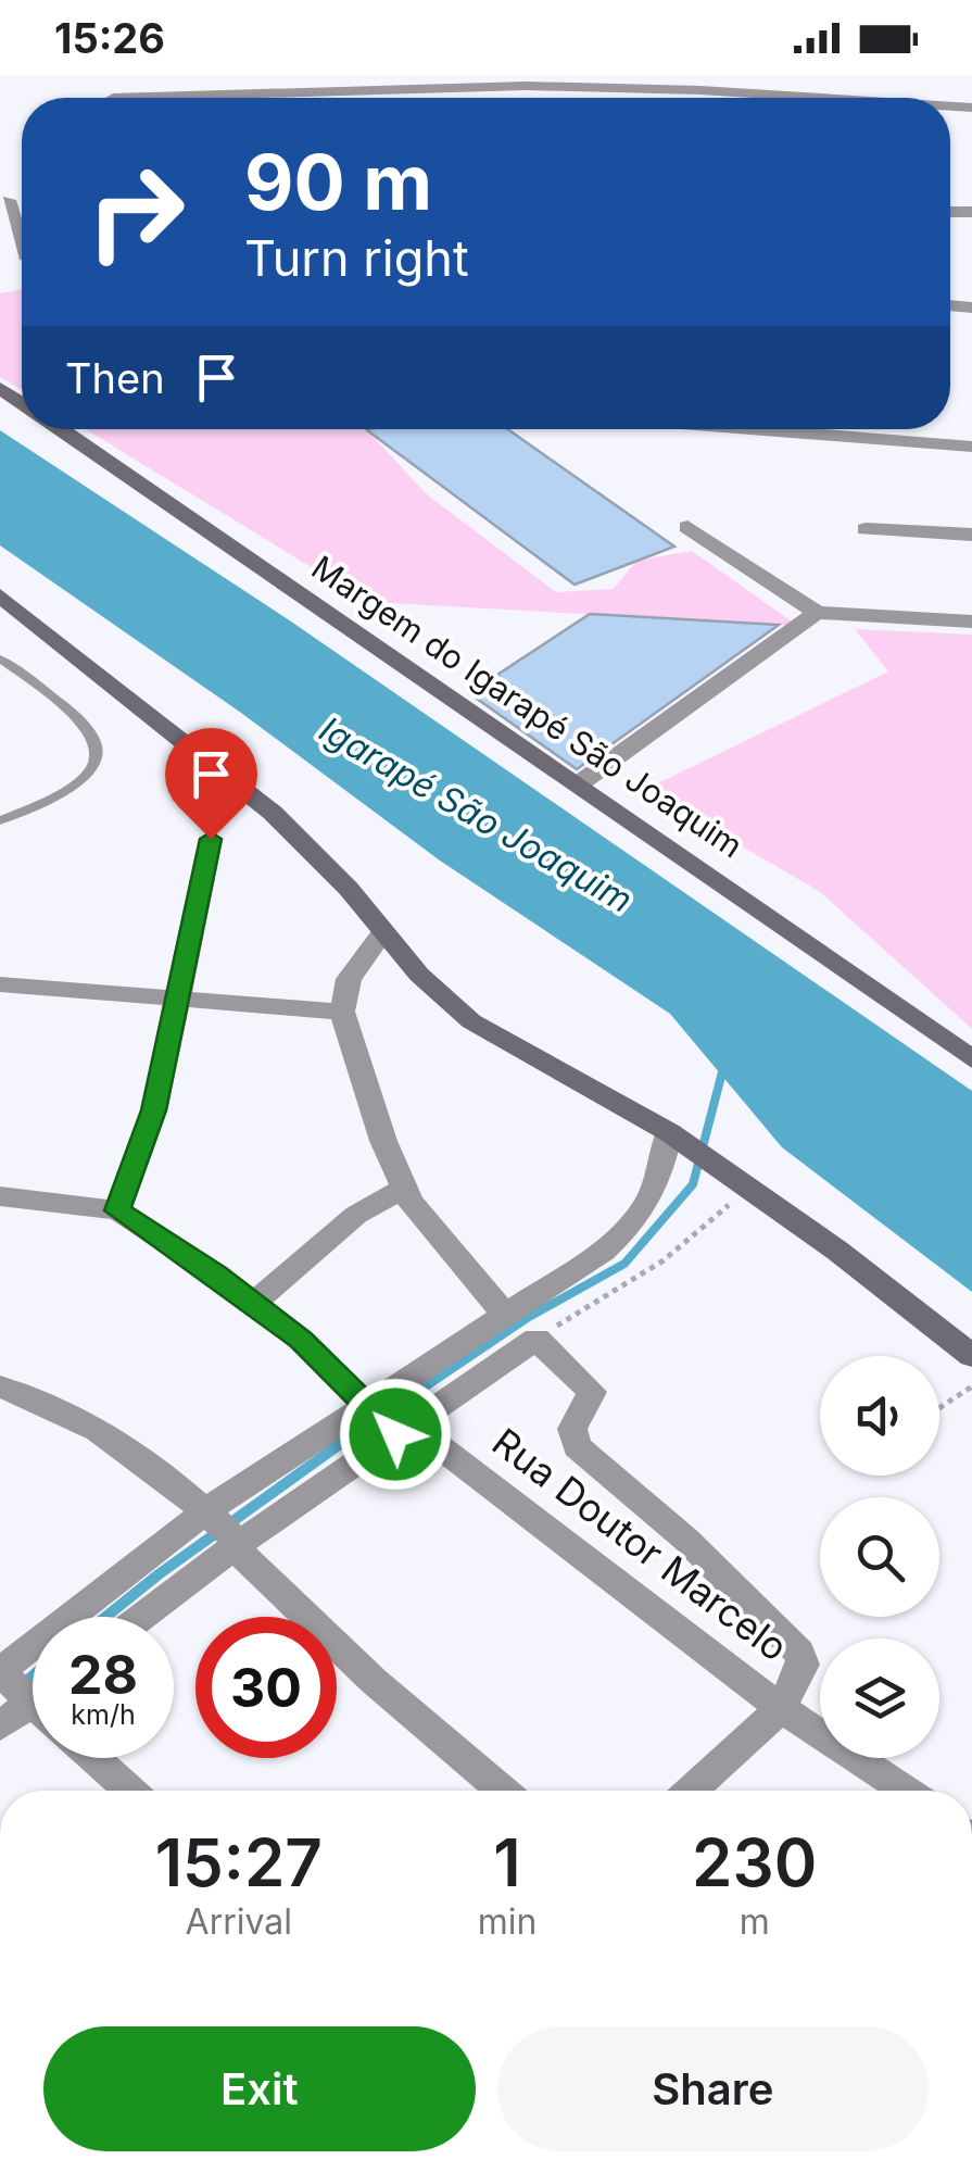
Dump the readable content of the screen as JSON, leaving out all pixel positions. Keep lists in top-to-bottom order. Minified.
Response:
{"streets":{"street":["Margem do Igarapé São Joaquim","Rua Doutor Marcelo"]},"water":["Igarapé São Joaquim"],"page":{"status":"15:26","turn":["90 m","Turn right"],"then":"Then","speed":"28 km/h","limit":"30","eta":["15:27","Arrival","1","min","230","m"],"buttons":["Exit","Share"]}}
